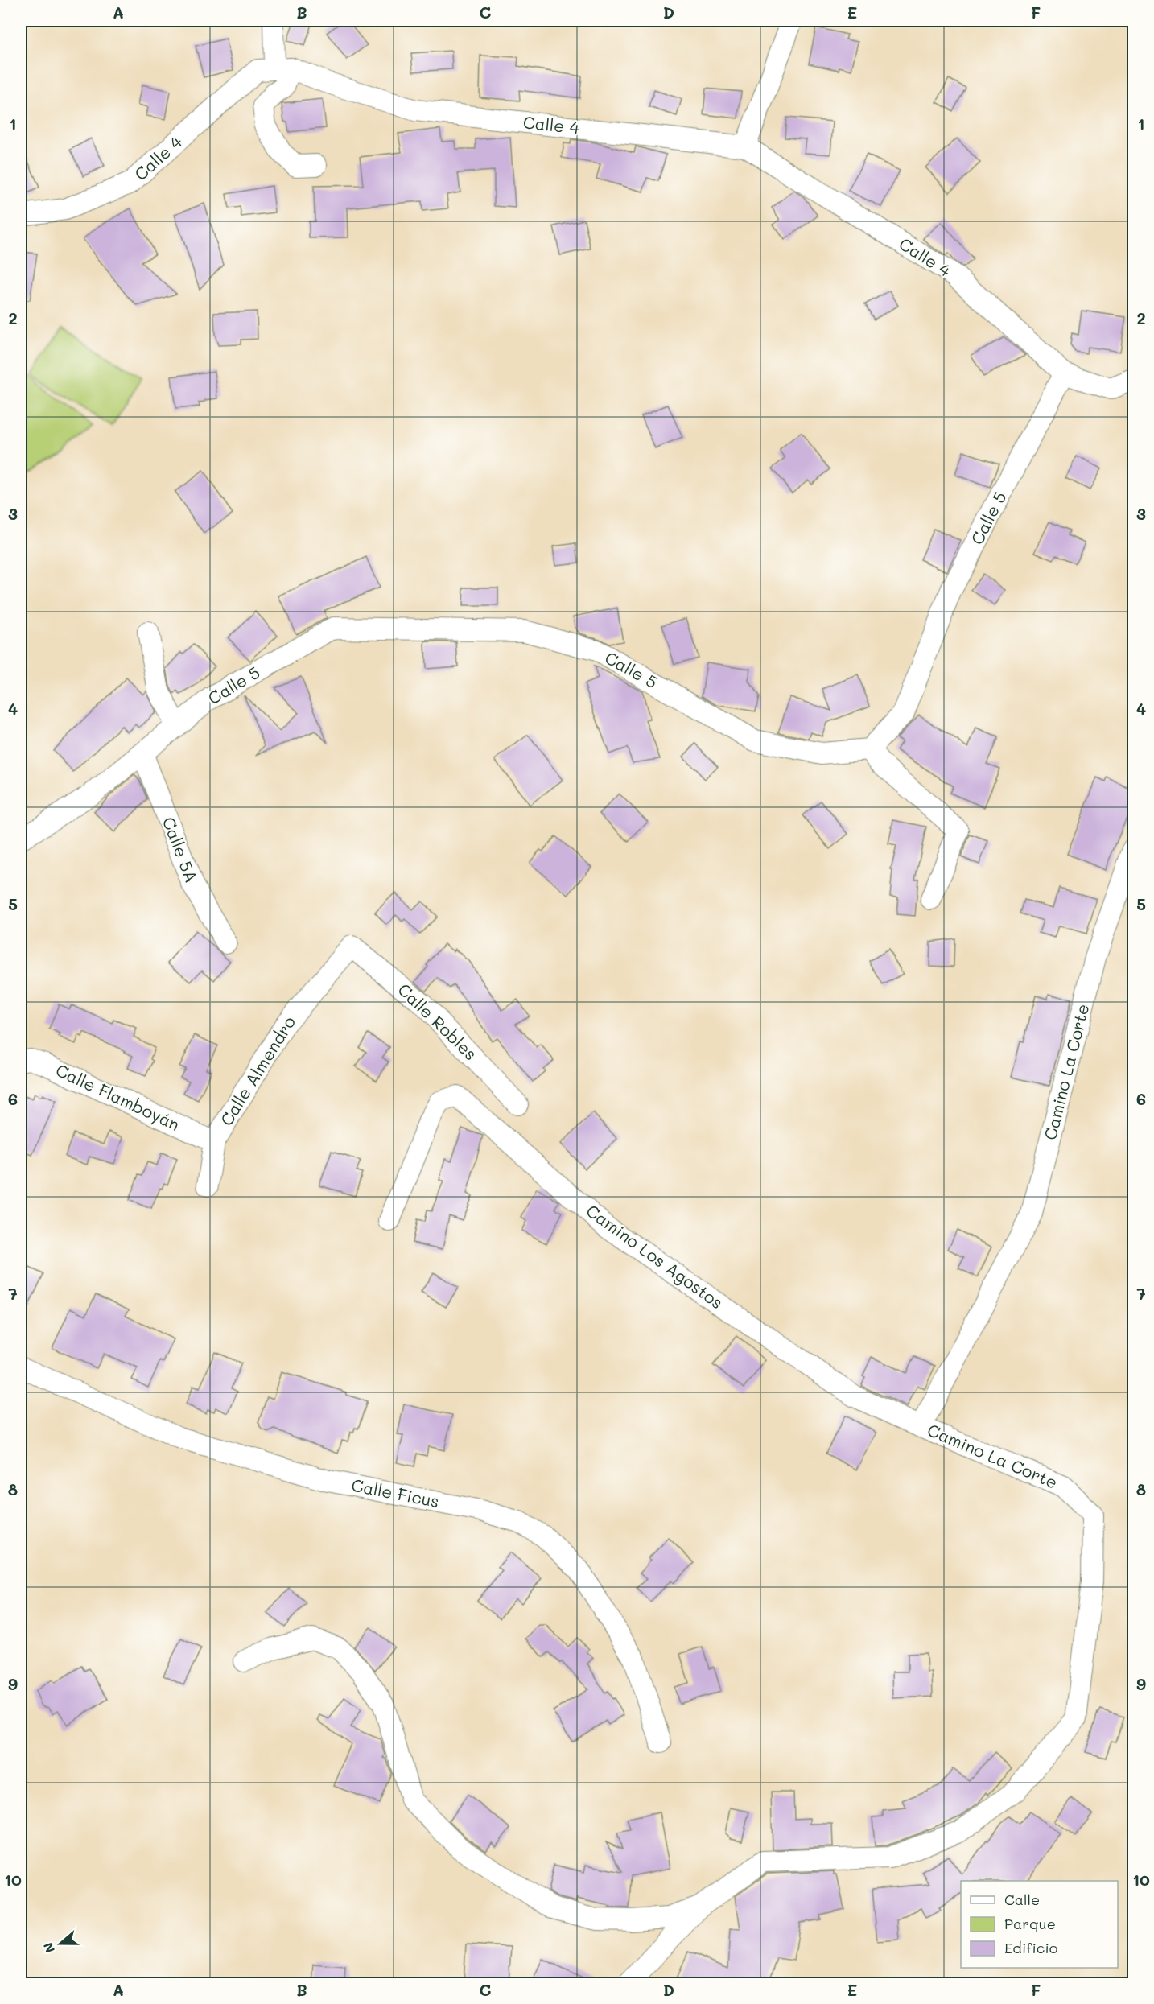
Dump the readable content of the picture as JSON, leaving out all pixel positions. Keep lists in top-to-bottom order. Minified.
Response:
{"streets":{"street":["Calle 4","Calle 5","Calle 5A","Calle Robles","Calle Almendro","Camino La Corte","Calle Flamboyán","Camino Los Agostos","Calle Ficus"]},"crossings":[["Calle 4","Calle 5"],["Calle 5","Calle 5A"],["Calle Robles","Calle Almendro"],["Calle Almendro","Calle Flamboyán"],["Camino La Corte","Camino Los Agostos"]],"legend":["Calle","Parque","Edificio"],"north":"left","grid":{"columns":["A","B","C","D","E","F"],"rows":["1","2","3","4","5","6","7","8","9","10"]}}
